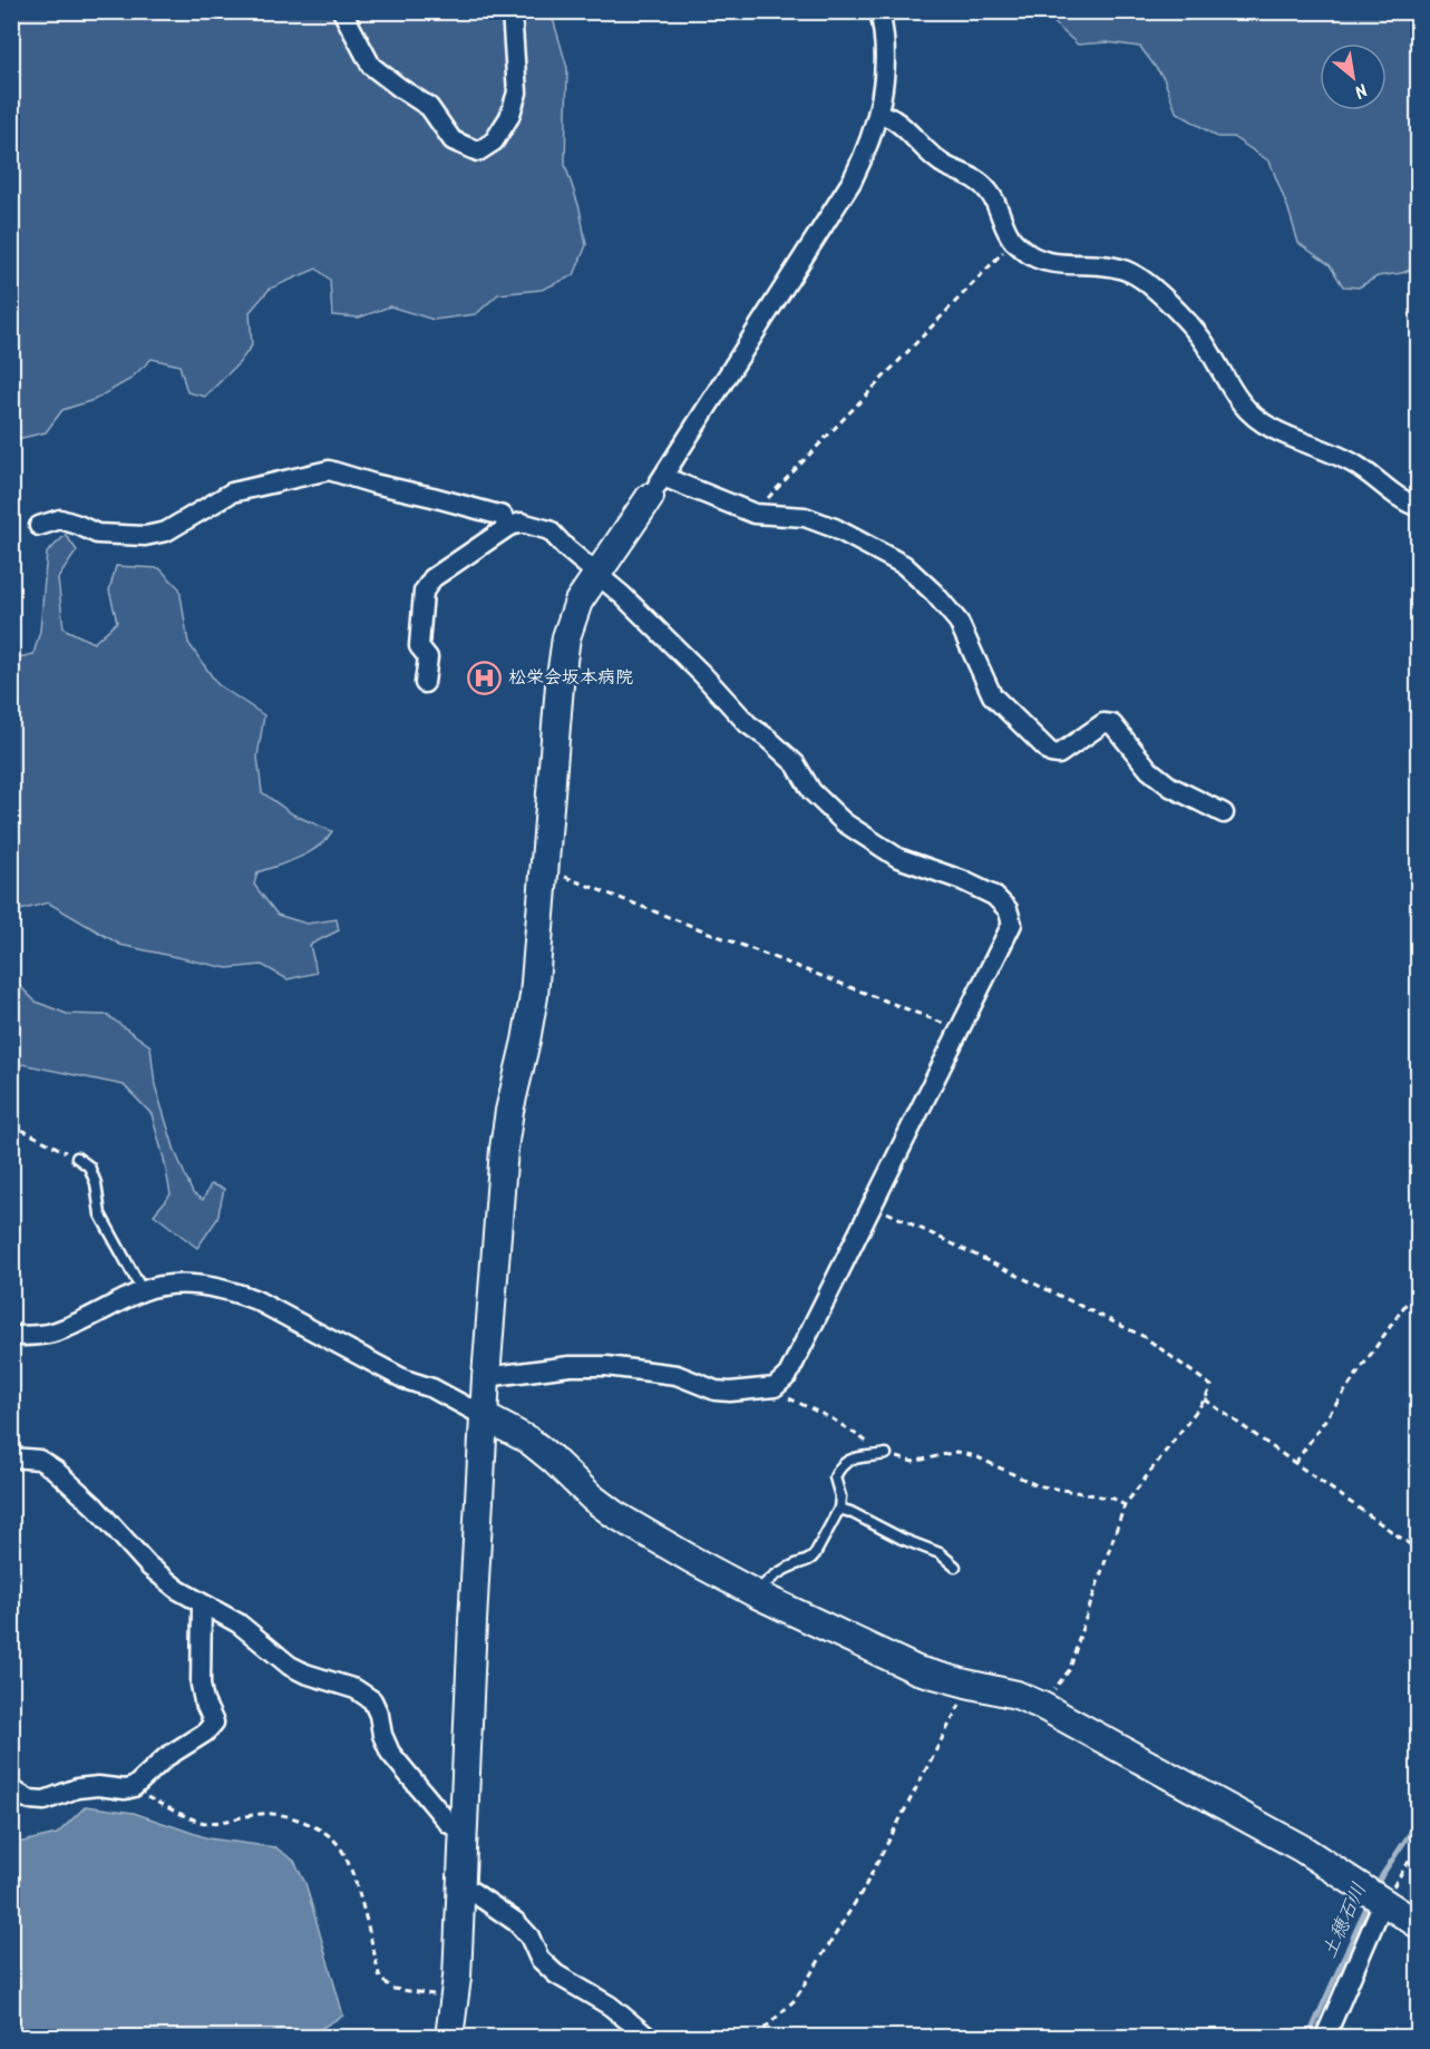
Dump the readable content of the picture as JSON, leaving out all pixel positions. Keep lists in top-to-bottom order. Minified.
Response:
{"water":["土穂石川"],"places":{"hospital":["松栄会坂本病院"]},"north":"bottom right"}
